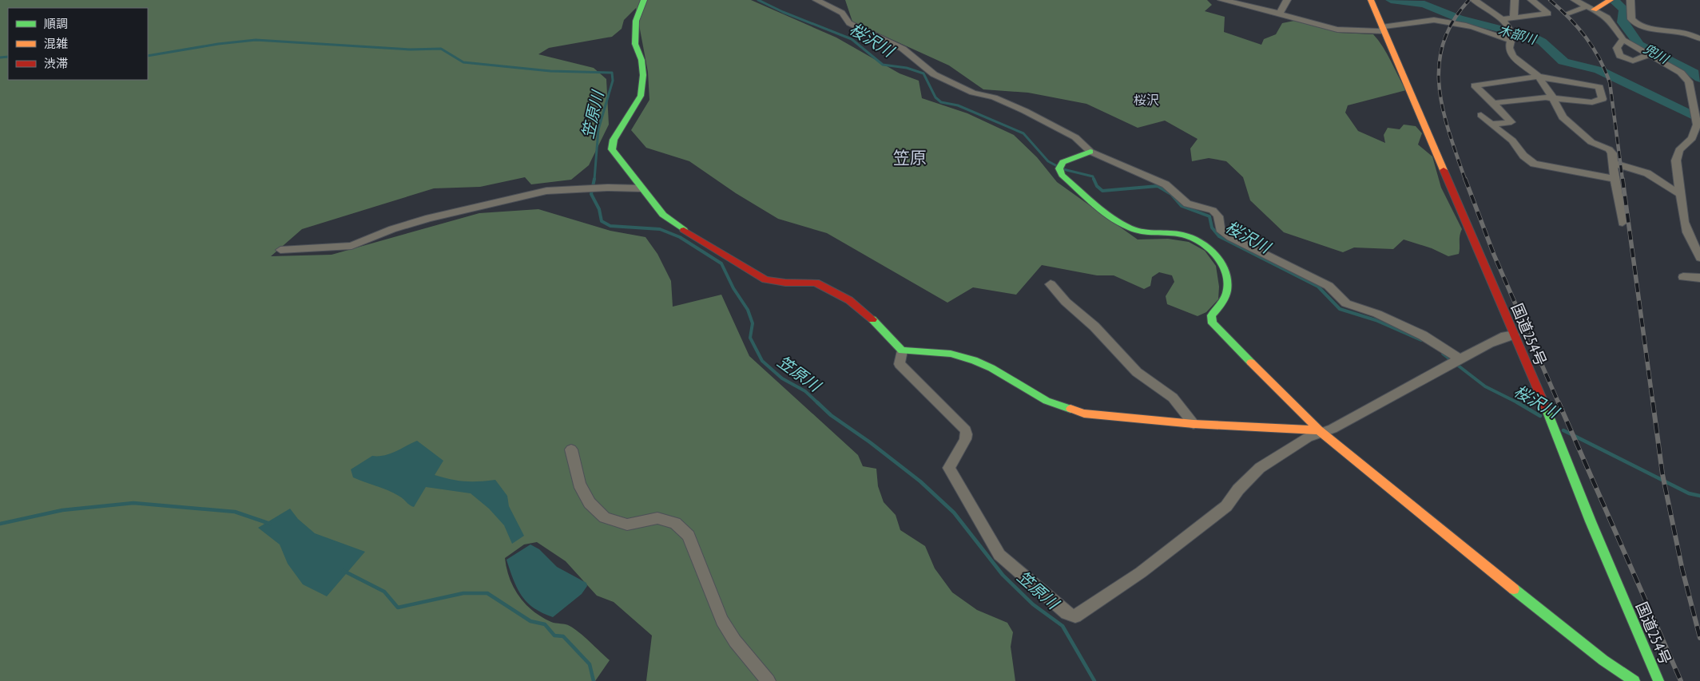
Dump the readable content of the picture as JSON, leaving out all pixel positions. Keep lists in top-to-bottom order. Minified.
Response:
{"streets":{"main road":["国道254号"]},"districts":["桜沢","笠原"],"water":["木部川","桜沢川","兜川","笠原川"],"legend":["順調","混雑","渋滞"]}
